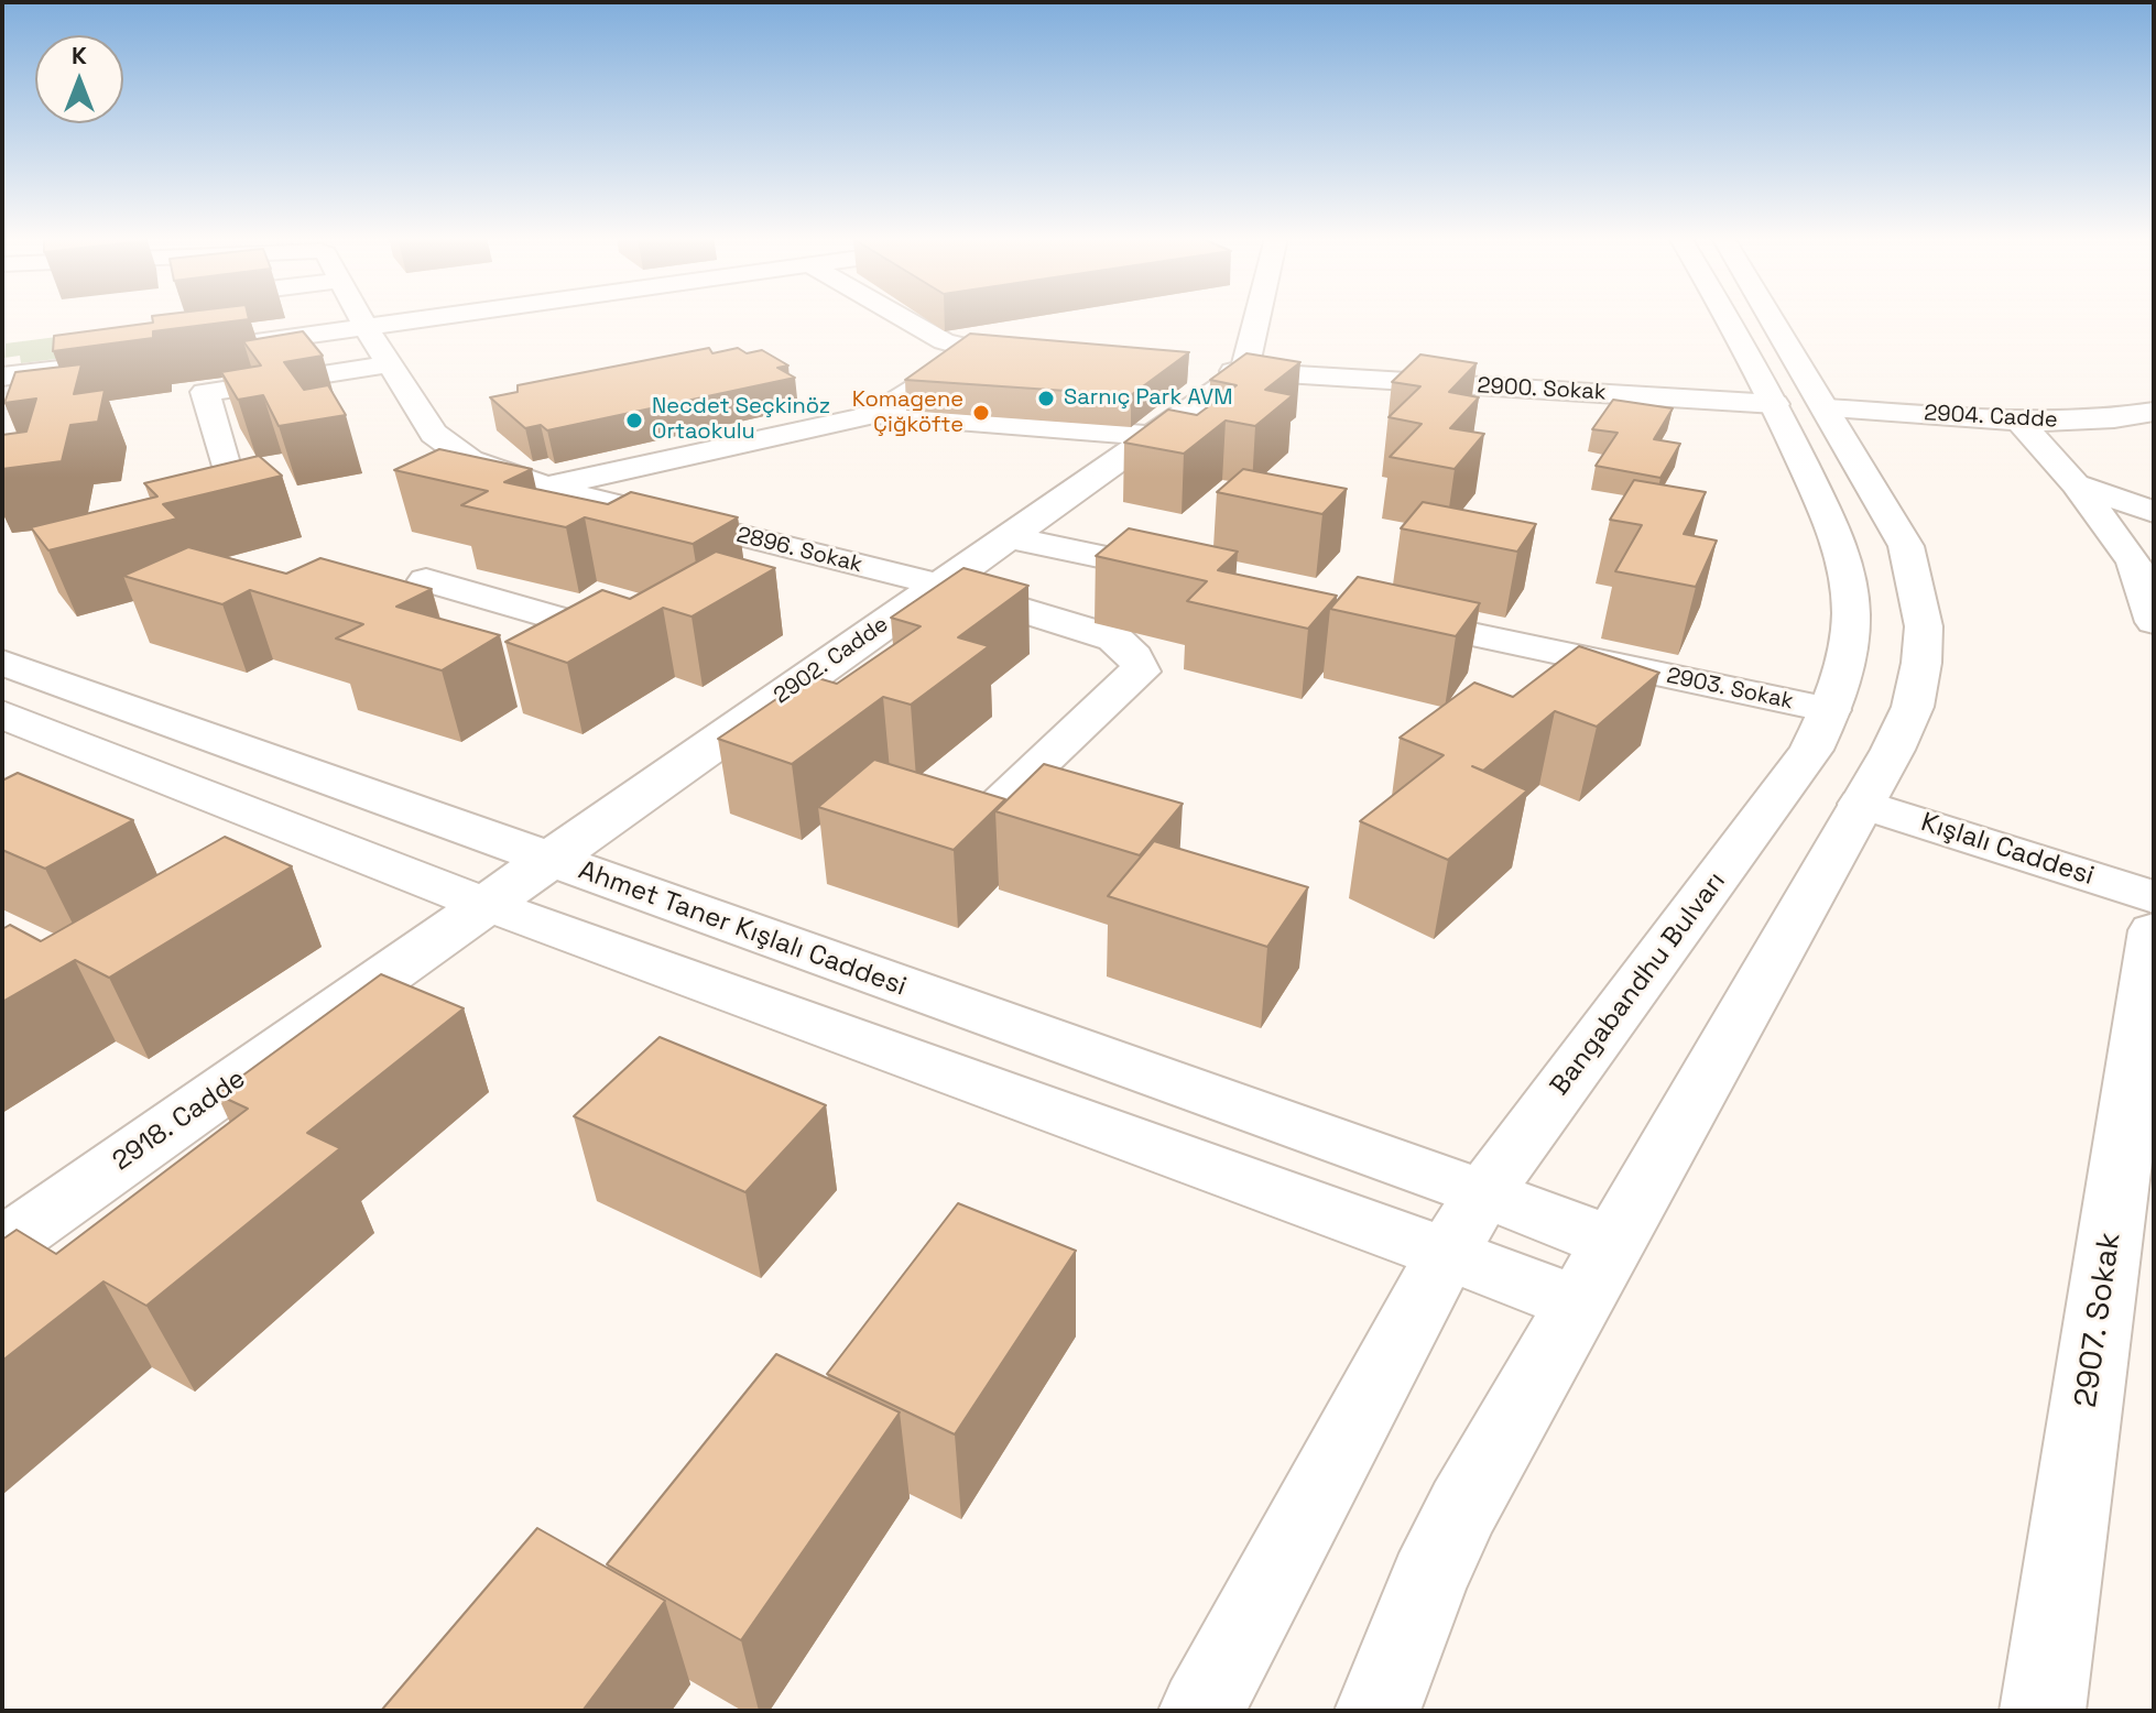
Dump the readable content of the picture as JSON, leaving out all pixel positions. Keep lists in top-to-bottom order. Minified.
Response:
{"streets":{"street":["2900. Sokak","2904. Cadde","2896. Sokak","2902. Cadde","2903. Sokak","Kışlalı Caddesi","Ahmet Taner Kışlalı Caddesi","Bangabandhu Bulvarı","2918. Cadde","2907. Sokak"]},"crossings":[["2900. Sokak","2902. Cadde"],["2900. Sokak","Bangabandhu Bulvarı"],["2896. Sokak","2902. Cadde"],["2902. Cadde","Ahmet Taner Kışlalı Caddesi"],["2902. Cadde","2918. Cadde"],["2903. Sokak","Bangabandhu Bulvarı"],["Ahmet Taner Kışlalı Caddesi","Bangabandhu Bulvarı"]],"places":["Sarnıç Park AVM","Komagene Çiğköfte","Necdet Seçkinöz Ortaokulu"],"north":"top"}
